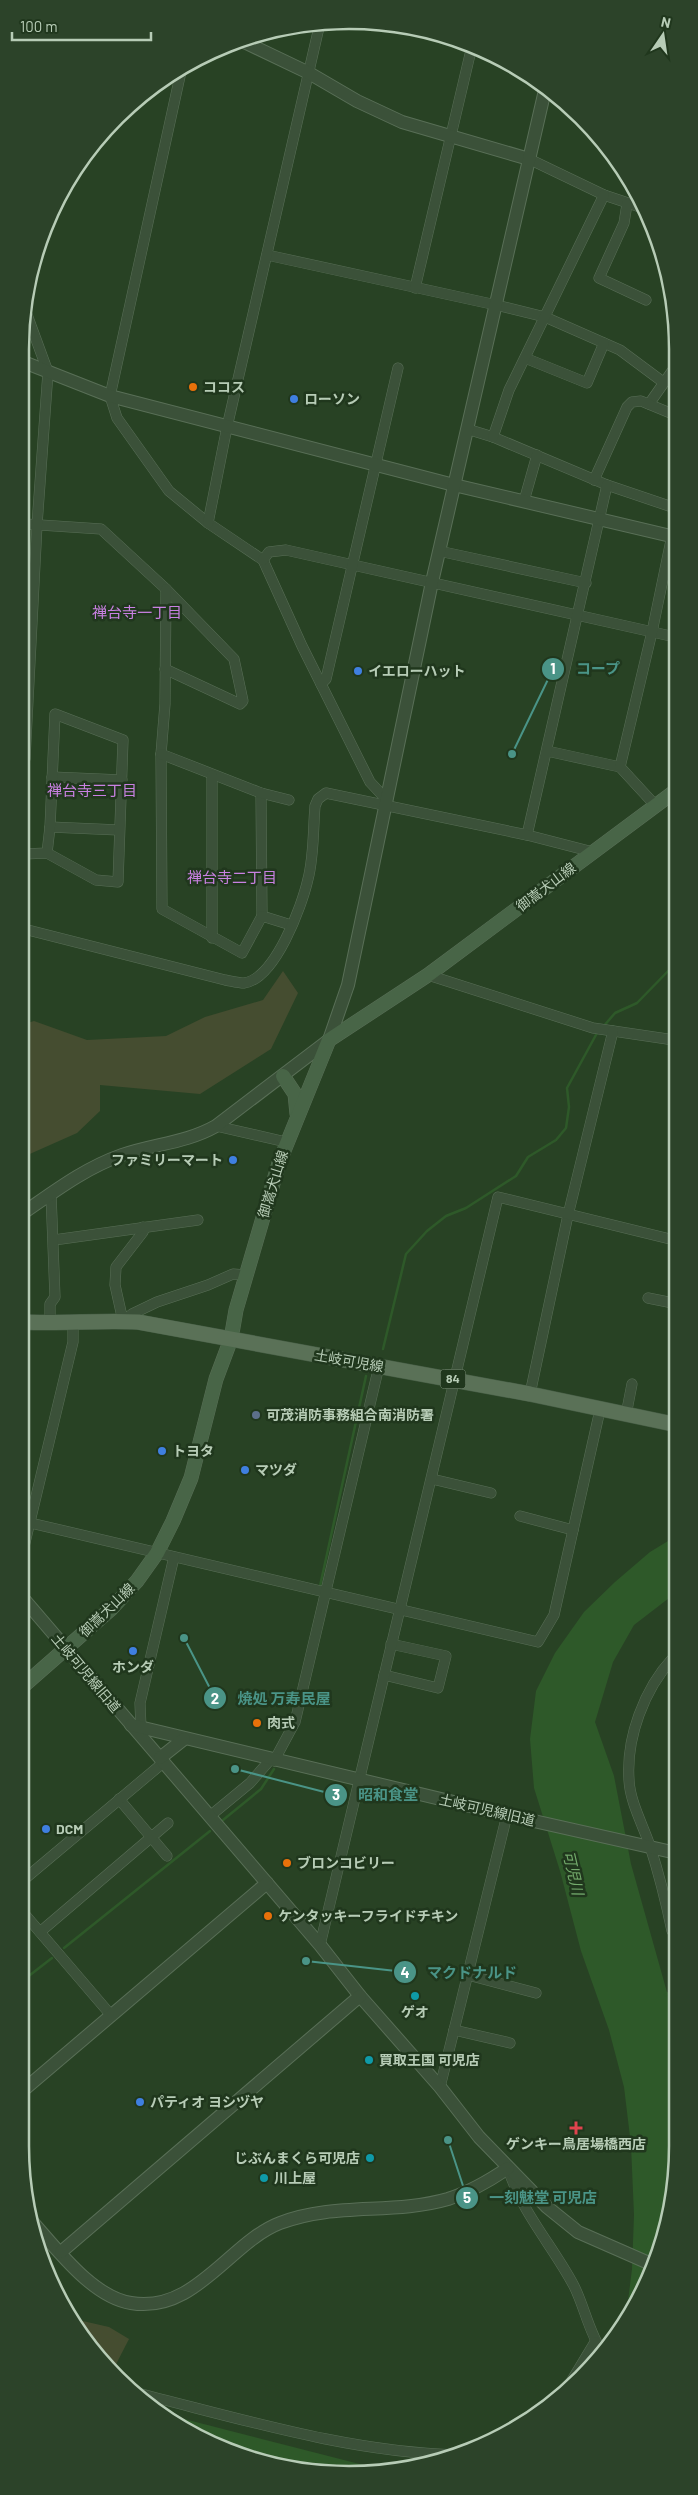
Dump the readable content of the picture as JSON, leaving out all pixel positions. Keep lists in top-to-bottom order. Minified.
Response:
{"streets":{"main road":["御嵩犬山線","土岐可児線","84"],"street":["土岐可児線旧道"]},"crossings":[["御嵩犬山線","土岐可児線"],["御嵩犬山線","土岐可児線旧道"]],"districts":["禅台寺一丁目","禅台寺三丁目","禅台寺二丁目"],"water":["可児川"],"places":{"other":["ココス","ローソン","イエローハット","コープ","ファミリーマート","可茂消防事務組合南消防署","トヨタ","マツダ","焼処 万寿民屋","ホンダ","肉式","昭和食堂","DCM","ブロンコビリー","ケンタッキーフライドチキン","マクドナルド","ゲオ","買取王国 可児店","パティオ ヨシヅヤ","一刻魅堂 可児店","じぶんまくら可児店","川上屋"],"health":["ゲンキー鳥居場橋西店"]},"scale_bar":"100 m","north":"top"}
